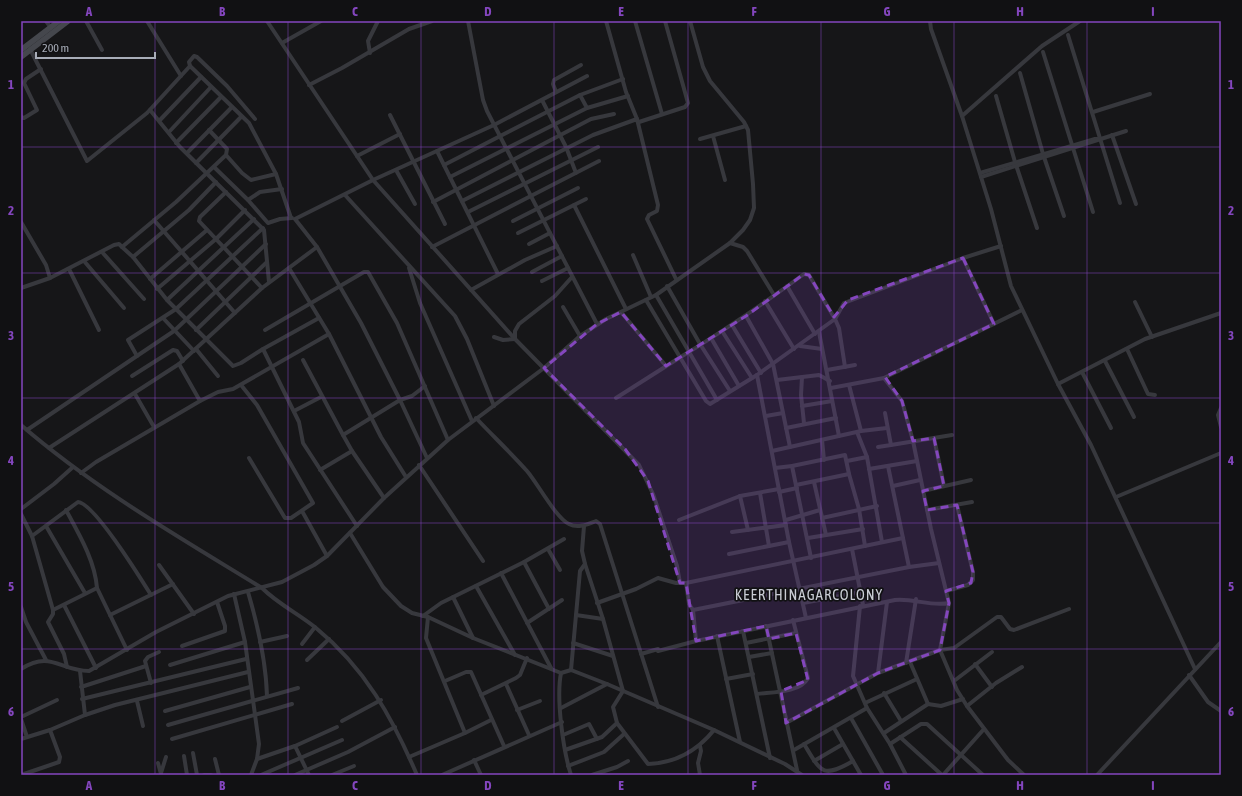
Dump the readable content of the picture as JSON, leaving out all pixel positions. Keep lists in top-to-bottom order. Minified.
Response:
{"districts":["KEERTHINAGARCOLONY"],"scale_bar":"200 m","grid":{"columns":["A","B","C","D","E","F","G","H","I"],"rows":["1","2","3","4","5","6"]}}
